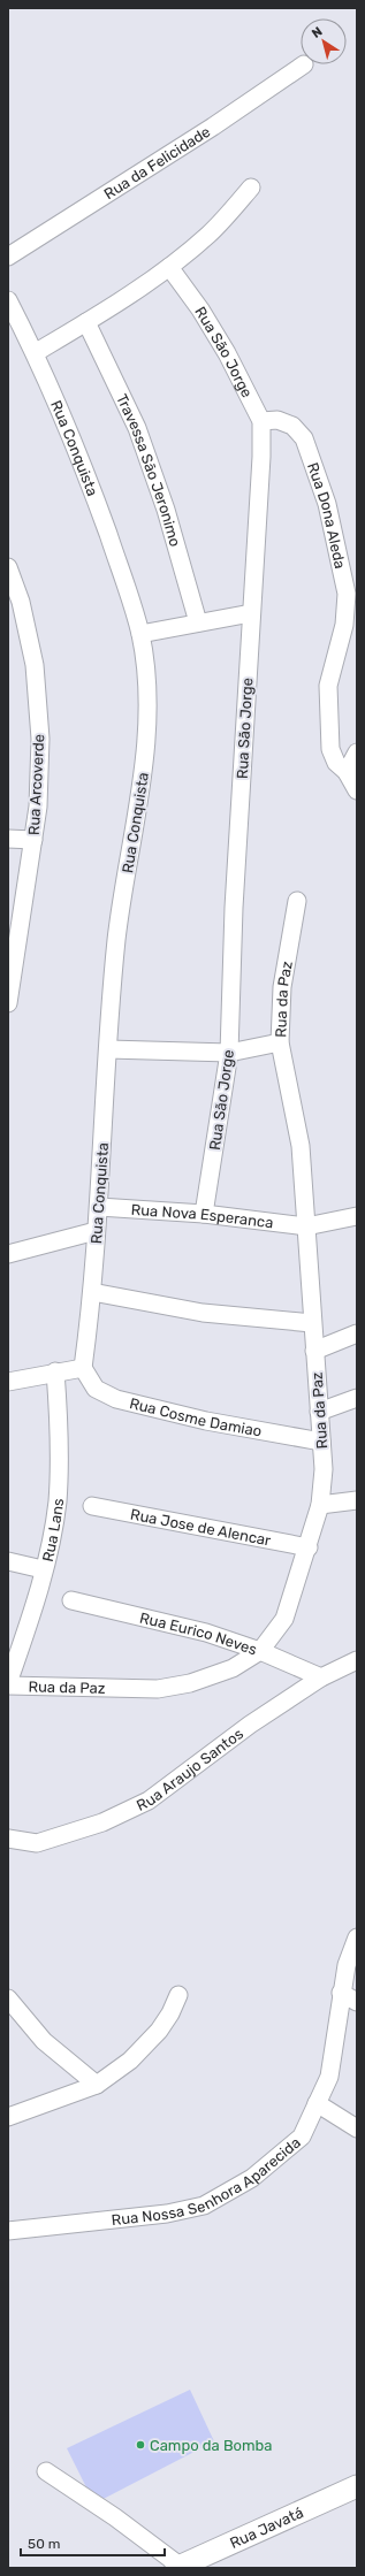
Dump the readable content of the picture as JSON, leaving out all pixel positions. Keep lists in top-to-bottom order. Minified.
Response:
{"streets":{"street":["Rua da Felicidade","Rua São Jorge","Rua Conquista","Travessa Sāo Jeronimo","Rua Dona Aleda","Rua Arcoverde","Rua da Paz","Rua Nova Esperanca","Rua Cosme Damiao","Rua Jose de Alencar","Rua Lans","Rua Eurico Neves","Rua Araujo Santos","Rua Nossa Senhora Aparecida","Rua Javatá"]},"crossings":[["Rua São Jorge","Rua Dona Aleda"],["Rua São Jorge","Rua Nova Esperanca"],["Rua Conquista","Rua Nova Esperanca"],["Rua Conquista","Rua Cosme Damiao"],["Rua da Paz","Rua Nova Esperanca"],["Rua da Paz","Rua Cosme Damiao"],["Rua da Paz","Rua Jose de Alencar"],["Rua da Paz","Rua Lans"],["Rua da Paz","Rua Eurico Neves"],["Rua Eurico Neves","Rua Araujo Santos"]],"places":["Campo da Bomba"],"scale_bar":"50 m","north":"top left"}
